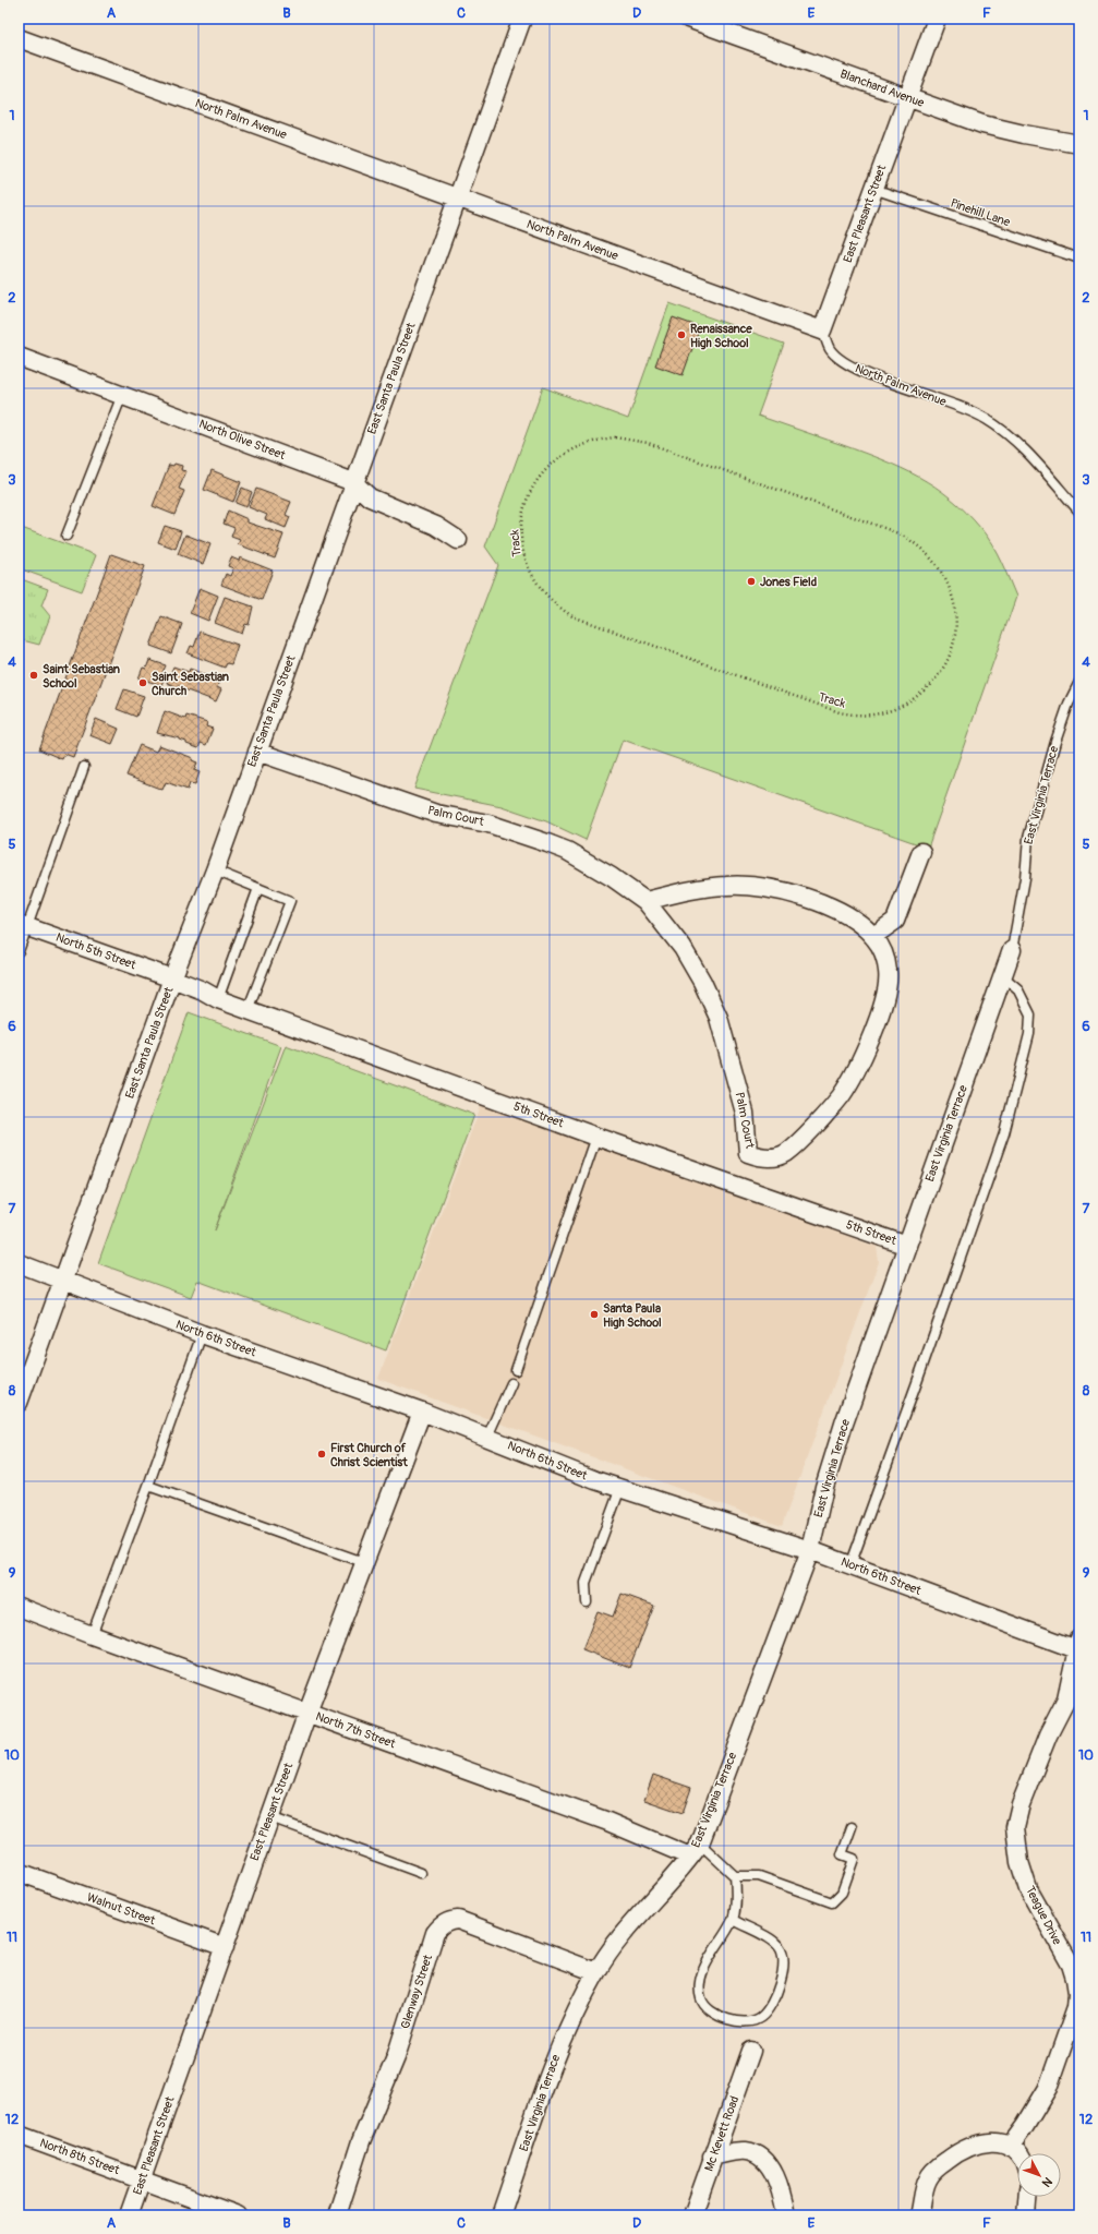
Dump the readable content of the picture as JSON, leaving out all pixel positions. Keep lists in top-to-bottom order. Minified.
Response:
{"streets":{"street":["Blanchard Avenue","North Palm Avenue","East Pleasant Street","East Santa Paula Street","North Olive Street","East Virginia Terrace","Palm Court","North 5th Street","5th Street","North 6th Street","North 7th Street","Walnut Street","Teague Drive","Glenway Street","Mc Kevett Road","North 8th Street"],"lane":["Pinehill Lane"],"path":["Track"]},"crossings":[["Blanchard Avenue","East Pleasant Street"],["North Palm Avenue","East Pleasant Street"],["North Palm Avenue","East Santa Paula Street"],["Pinehill Lane","East Pleasant Street"],["East Pleasant Street","North 6th Street"],["East Pleasant Street","North 7th Street"],["East Pleasant Street","Walnut Street"],["East Pleasant Street","North 8th Street"],["East Santa Paula Street","North Olive Street"],["East Santa Paula Street","Palm Court"],["East Santa Paula Street","North 5th Street"],["East Santa Paula Street","5th Street"],["East Santa Paula Street","North 6th Street"],["East Virginia Terrace","5th Street"],["East Virginia Terrace","North 6th Street"],["East Virginia Terrace","North 7th Street"],["East Virginia Terrace","Glenway Street"],["North 5th Street","5th Street"],["North 6th Street","Teague Drive"]],"places":["Renaissance High School","Jones Field","Saint Sebastian School","Saint Sebastian Church","Santa Paula High School","First Church of Christ Scientist"],"north":"bottom right","grid":{"columns":["A","B","C","D","E","F"],"rows":["1","2","3","4","5","6","7","8","9","10","11","12"]}}
